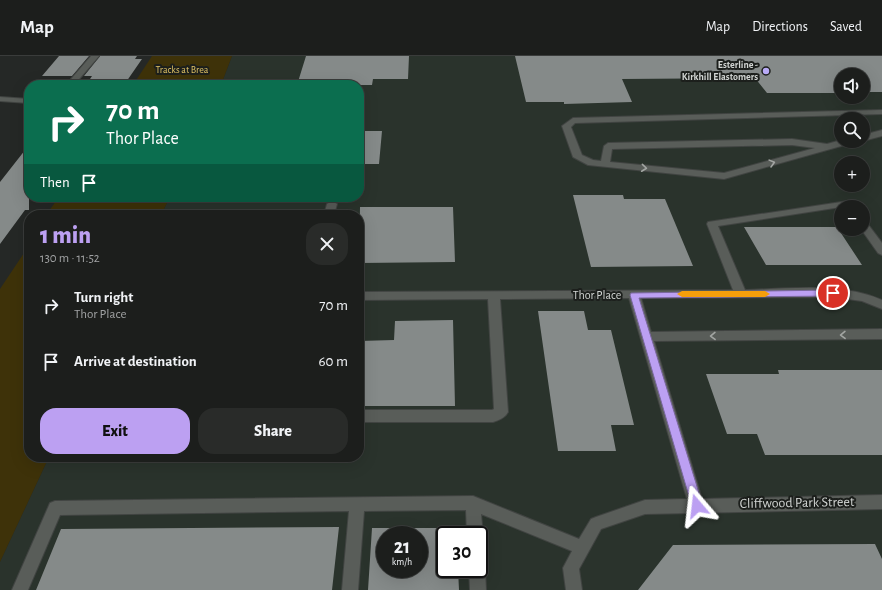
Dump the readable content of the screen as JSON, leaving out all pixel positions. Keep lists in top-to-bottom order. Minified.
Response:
{"streets":{"street":["Thor Place","Cliffwood Park Street"]},"parks":["Tracks at Brea"],"places":["Esterline - Kirkhill Elastomers"],"page":{"header":"Map","nav":["Map","Directions","Saved"],"map_buttons":["+","−"],"turn":["70 m","Thor Place"],"then":"Then","heading":["1 min","130 m · 11:52"],"list":[{"name":"Turn right","note":"Thor Place","value":"70 m"},{"name":"Arrive at destination","value":"60 m"}],"buttons":["Exit","Share"],"speed":"21 km/h","limit":"30"}}
